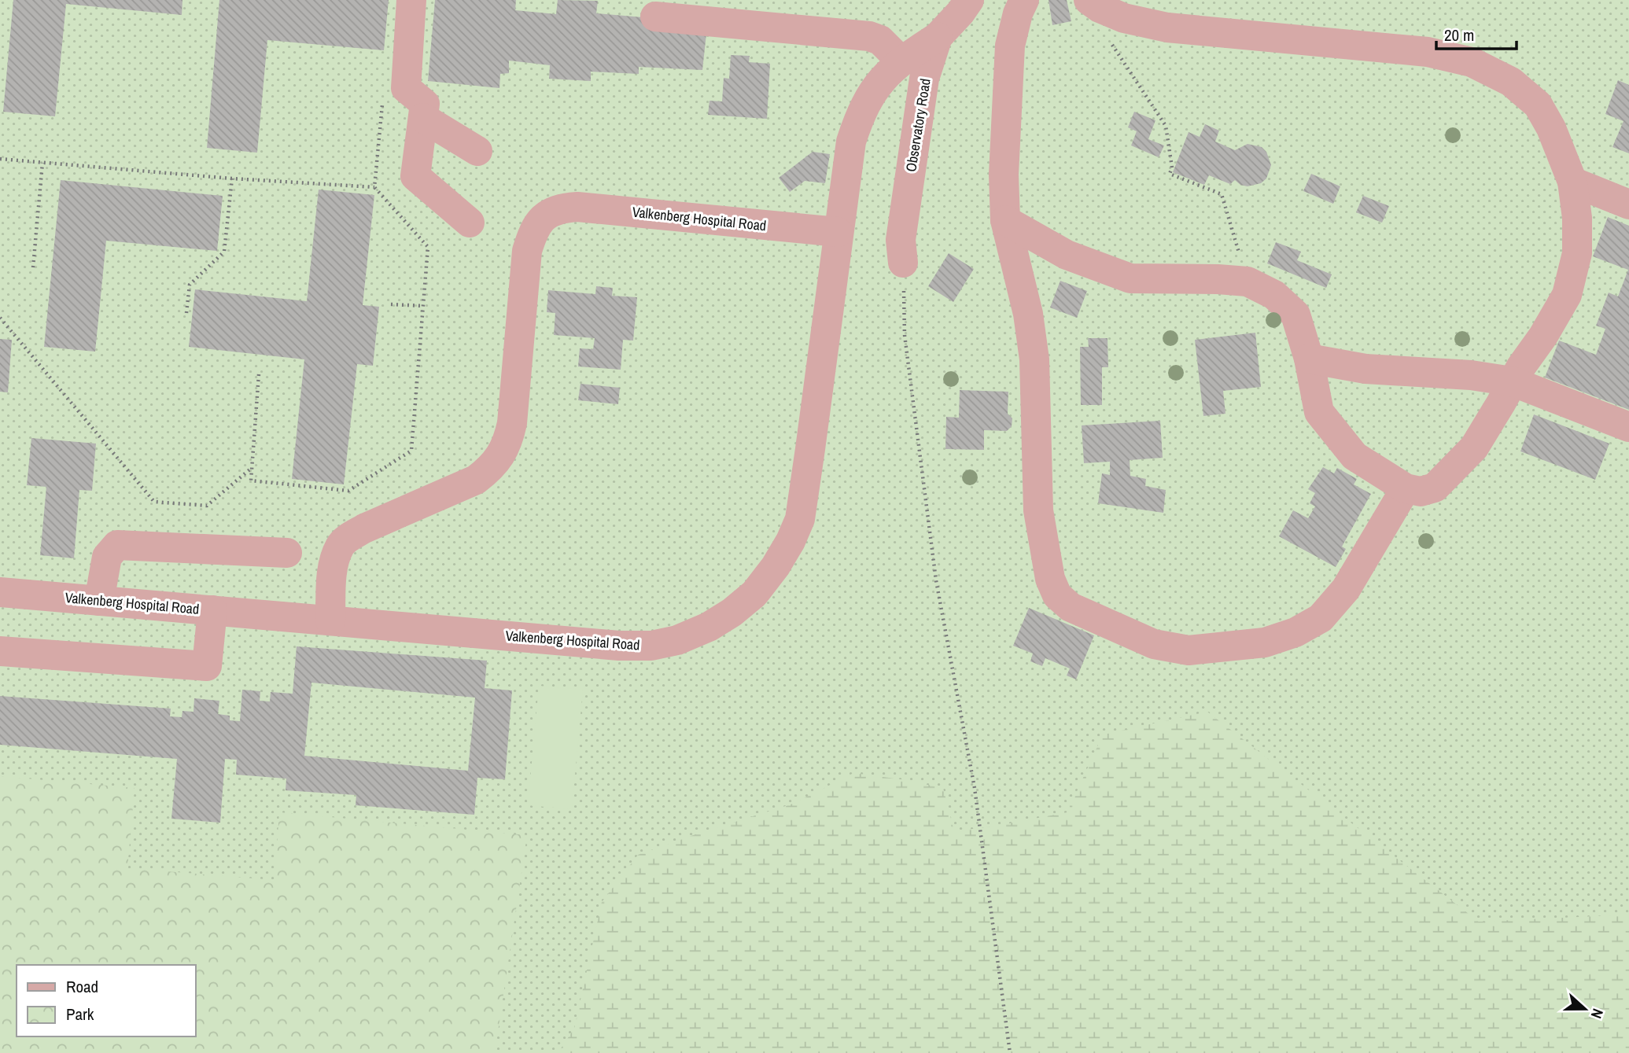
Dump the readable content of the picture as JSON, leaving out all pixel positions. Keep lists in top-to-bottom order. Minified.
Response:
{"streets":{"street":["Observatory Road","Valkenberg Hospital Road"]},"crossings":[["Observatory Road","Valkenberg Hospital Road"]],"legend":["Road","Park"],"scale_bar":"20 m","north":"right"}
